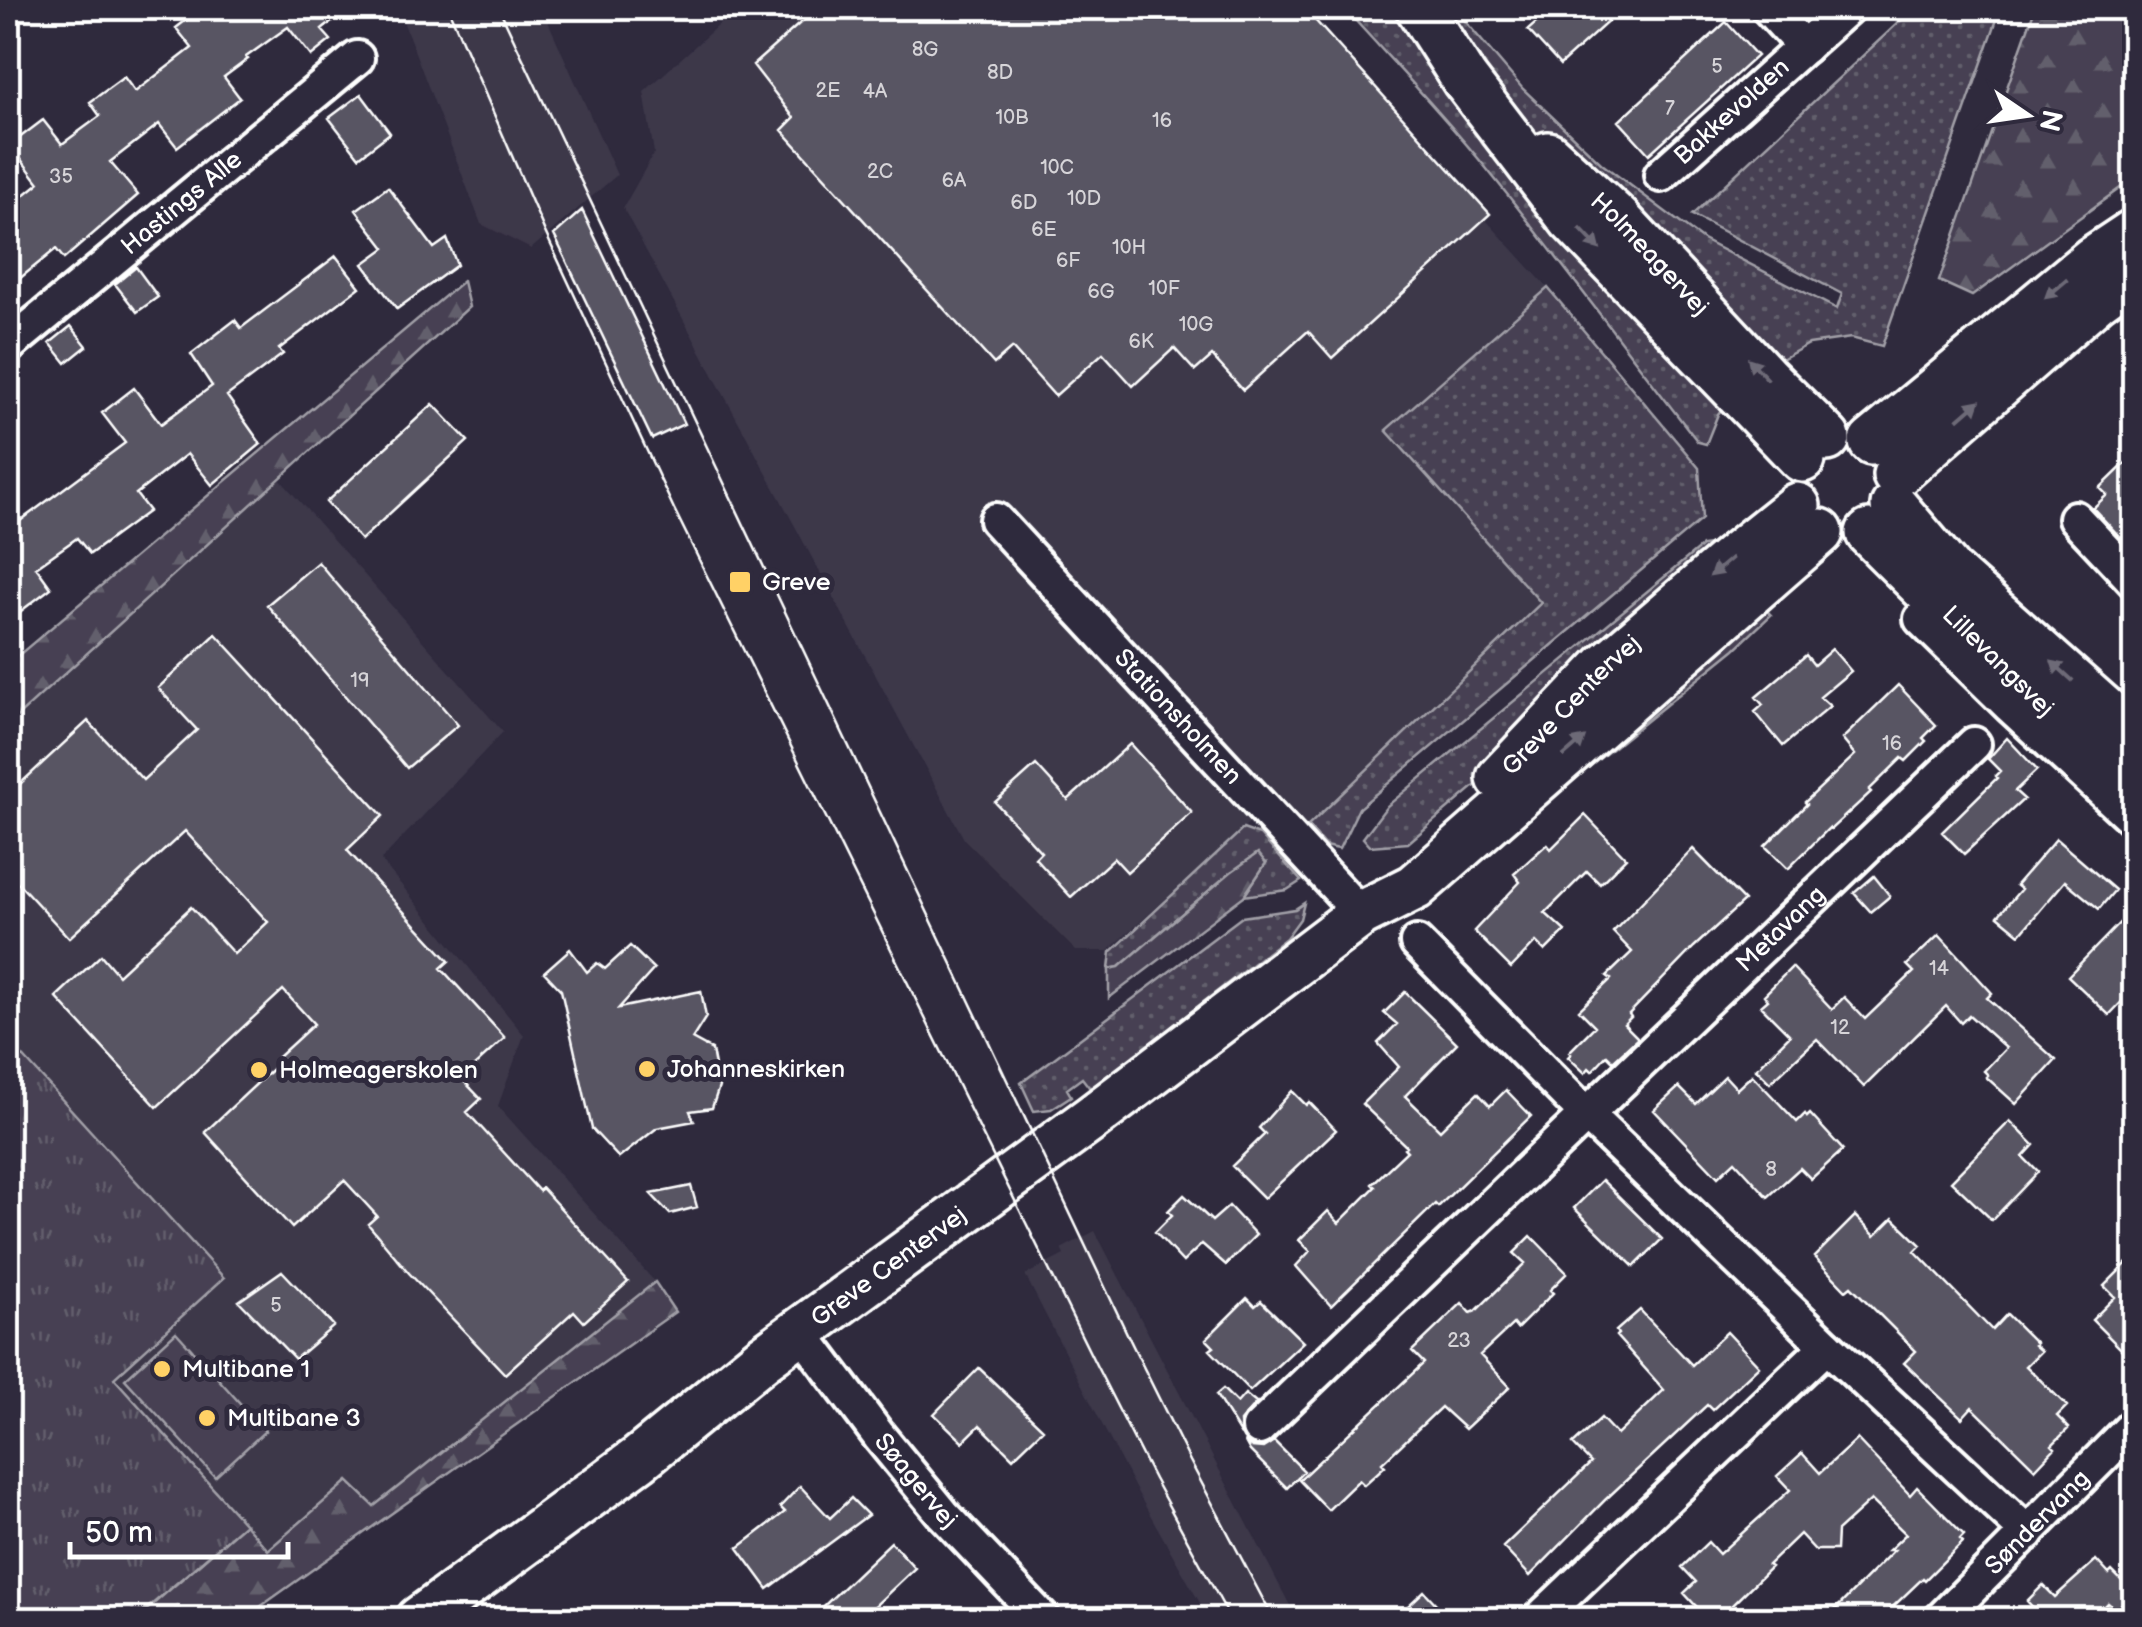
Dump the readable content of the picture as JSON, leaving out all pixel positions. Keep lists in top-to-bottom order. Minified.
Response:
{"streets":{"street":["Bakkevolden","Hastings Alle","Holmeagervej","Lillevangsvej","Greve Centervej","Stationsholmen","Metavang","Søagervej","Søndervang"]},"crossings":[["Holmeagervej","Lillevangsvej"],["Holmeagervej","Greve Centervej"],["Lillevangsvej","Greve Centervej"],["Greve Centervej","Stationsholmen"],["Greve Centervej","Søagervej"]],"places":{"transit":["Greve"],"other":["Johanneskirken","Holmeagerskolen","Multibane 1","Multibane 3"]},"house_numbers":["8G","5","8D","2E","4A","7","10B","16","10C","2C","35","6A","10D","6D","6E","10H","6F","10F","6G","10G","6K","19","16","14","12","8","5","23"],"scale_bar":"50 m","north":"right"}
